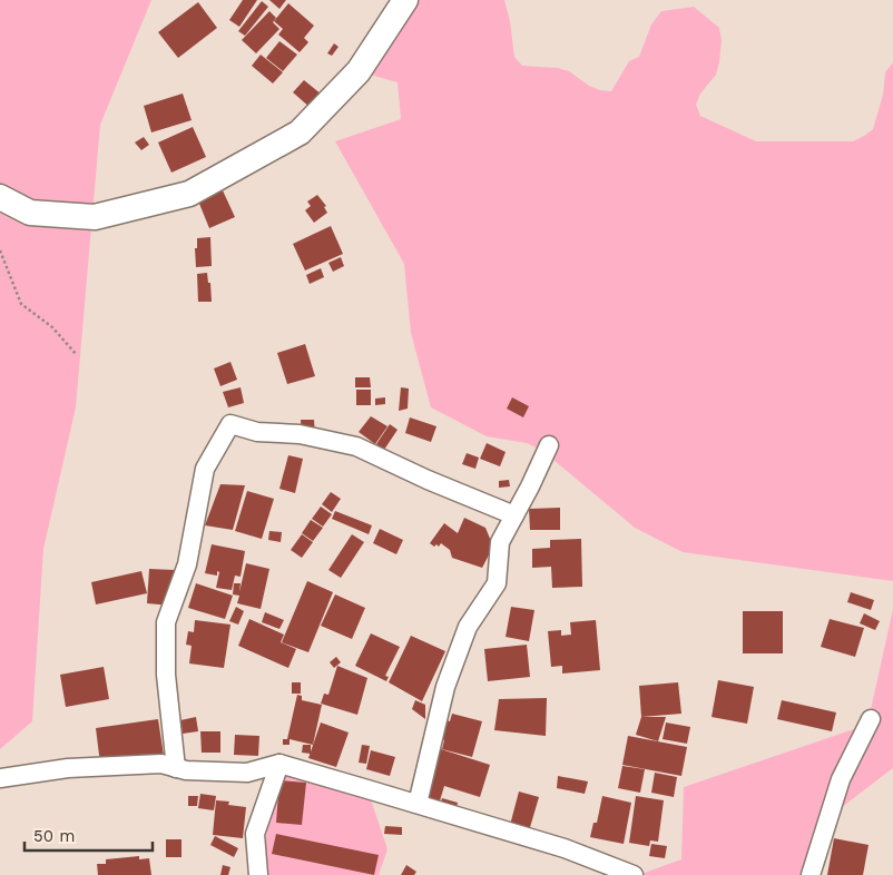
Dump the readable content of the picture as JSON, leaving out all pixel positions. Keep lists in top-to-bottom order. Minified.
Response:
{"scale_bar":"50 m"}
